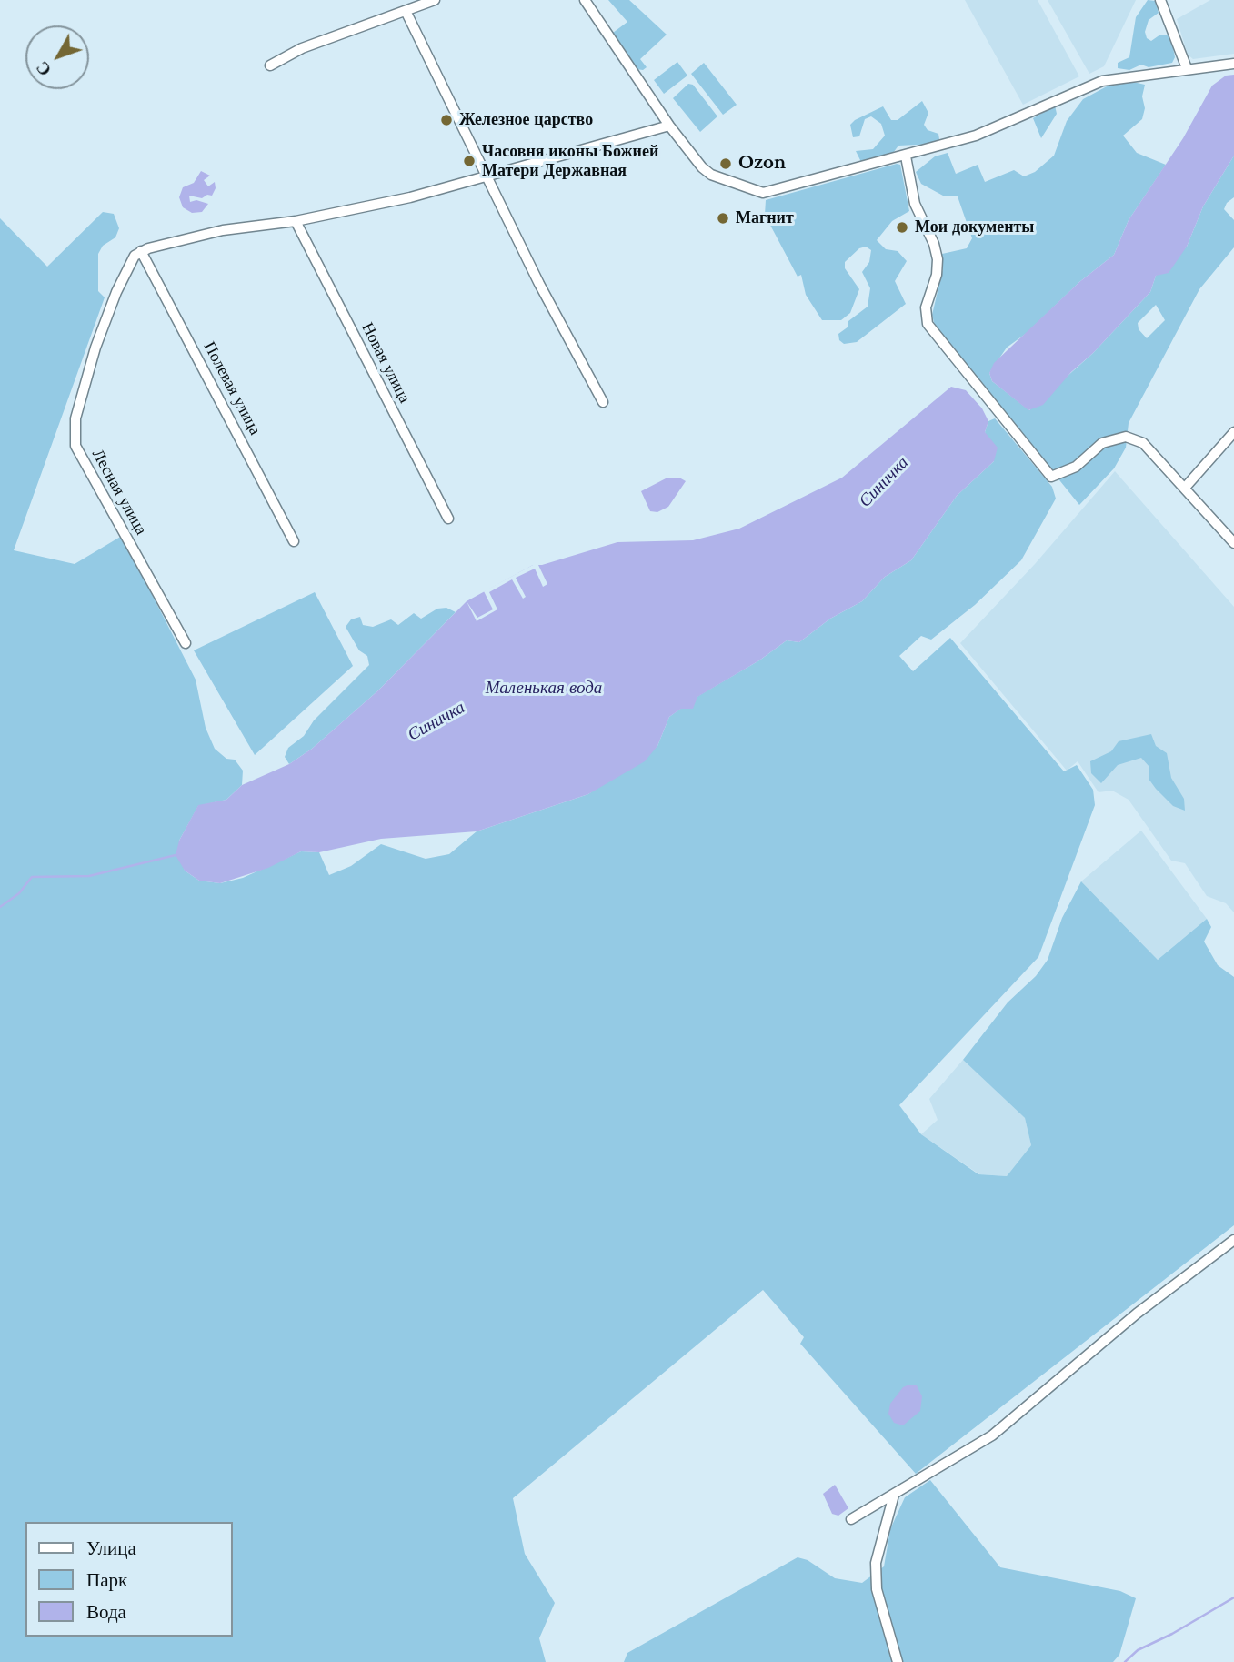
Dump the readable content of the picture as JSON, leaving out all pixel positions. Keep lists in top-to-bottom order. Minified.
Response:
{"streets":{"street":["Новая улица","Полевая улица","Лесная улица"]},"crossings":[["Полевая улица","Лесная улица"]],"water":["Синичка","Маленькая вода"],"places":["Железное царство","Часовня иконы Божией Матери Державная","Ozon","Магнит","Мои документы"],"legend":["Улица","Парк","Вода"],"north":"bottom left"}
